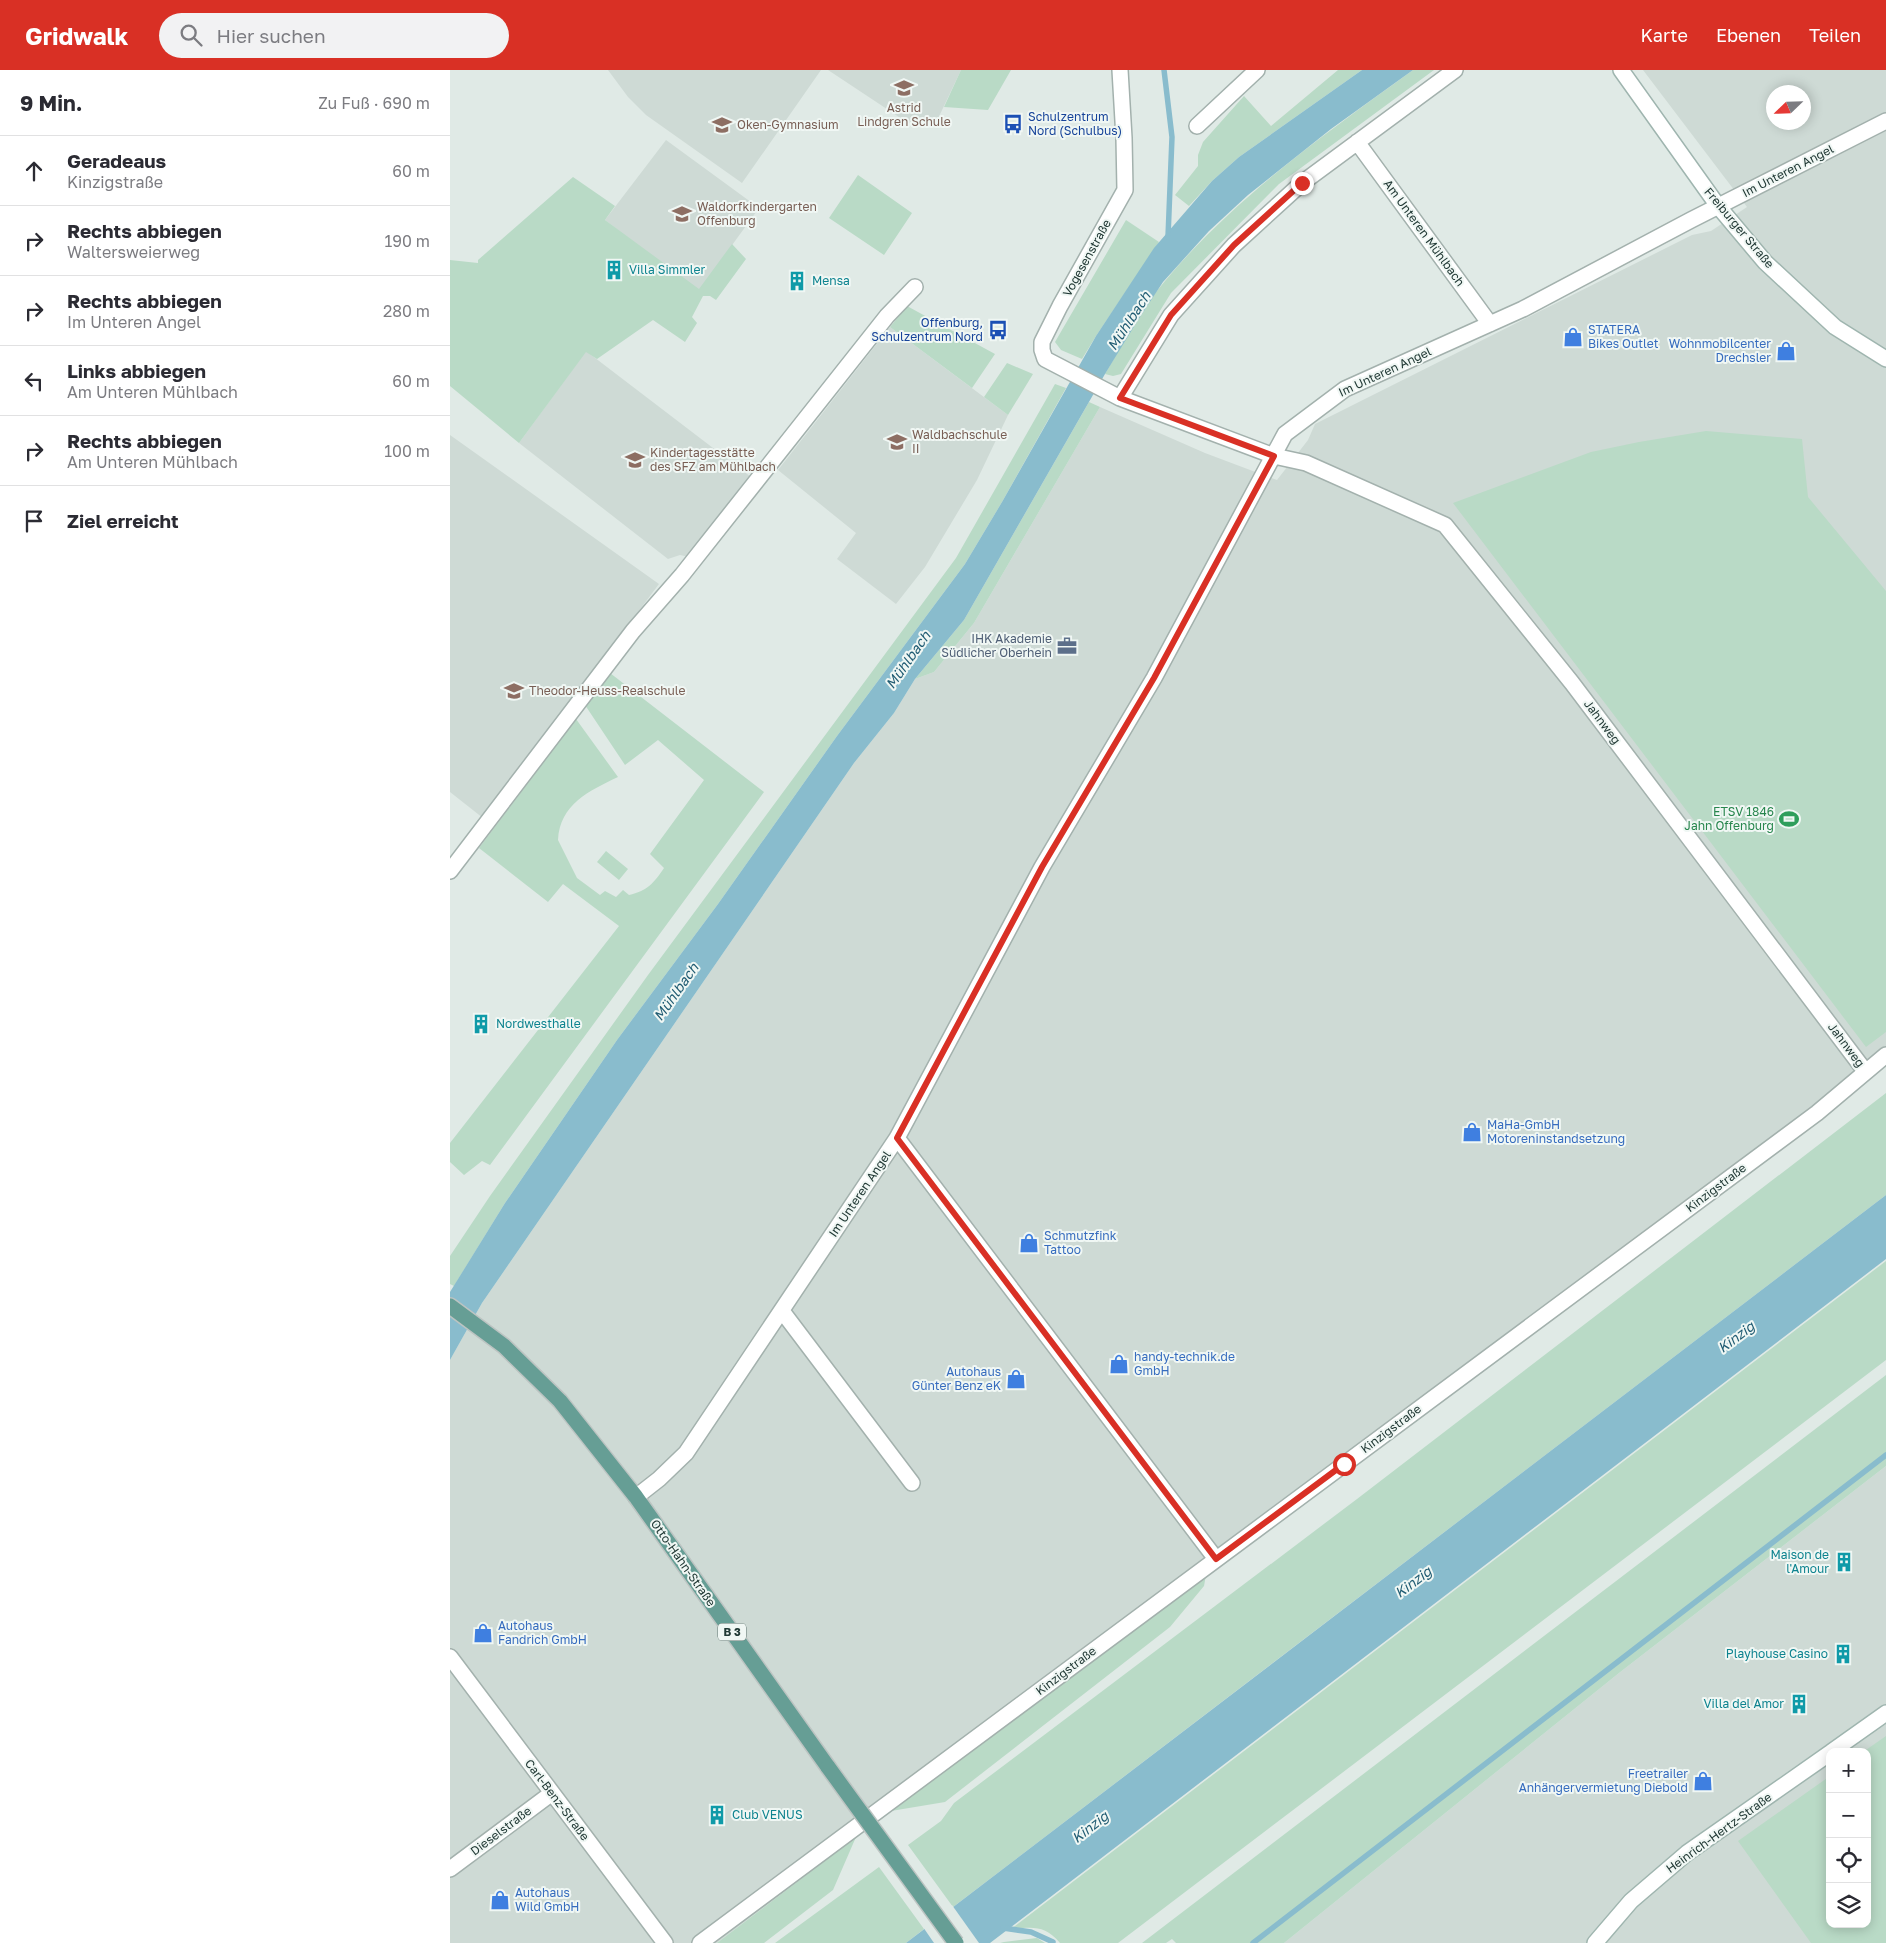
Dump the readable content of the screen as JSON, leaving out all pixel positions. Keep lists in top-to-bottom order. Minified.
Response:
{"streets":{"main road":["Otto-Hahn-Straße","B 3"],"street":["Im Unteren Angel","Freiburger Straße","Am Unteren Mühlbach","Vogesenstraße","Jahnweg","Kinzigstraße","Carl-Benz-Straße","Dieselstraße","Heinrich-Hertz-Straße"]},"crossings":[["Im Unteren Angel","Freiburger Straße"],["Im Unteren Angel","Am Unteren Mühlbach"],["Im Unteren Angel","Jahnweg"],["Im Unteren Angel","Otto-Hahn-Straße"],["Jahnweg","Kinzigstraße"],["Carl-Benz-Straße","Dieselstraße"]],"water":["Mühlbach","Kinzig"],"places":{"school or university":["Astrid Lindgren Schule","Oken-Gymnasium","Waldorfkindergarten Offenburg","Waldbachschule II","Kindertagesstätte des SFZ am Mühlbach","Theodor-Heuss-Realschule"],"bus stop":["Schulzentrum Nord (Schulbus)","Offenburg, Schulzentrum Nord"],"building":["Villa Simmler","Mensa","Nordwesthalle","Maison de l'Amour","Playhouse Casino","Villa del Amor","Club VENUS"],"shop":["STATERA Bikes Outlet","Wohnmobilcenter Drechsler","MaHa-GmbH Motoreninstandsetzung","Schmutzfink Tattoo","handy-technik.de GmbH","Autohaus Günter Benz eK","Autohaus Fandrich GmbH","Freetrailer Anhängervermietung Diebold","Autohaus Wild GmbH"],"office":["IHK Akademie Südlicher Oberhein"],"sports":["ETSV 1846 Jahn Offenburg"]},"north":"bottom left","page":{"header":"Gridwalk","search":"Hier suchen","nav":["Karte","Ebenen","Teilen"],"heading":["9 Min.","Zu Fuß · 690 m"],"list":[["Geradeaus","Kinzigstraße","60 m"],["Rechts abbiegen","Waltersweierweg","190 m"],["Rechts abbiegen","Im Unteren Angel","280 m"],["Links abbiegen","Am Unteren Mühlbach","60 m"],["Rechts abbiegen","Am Unteren Mühlbach","100 m"],"Ziel erreicht"],"map_buttons":["+","−"]}}
